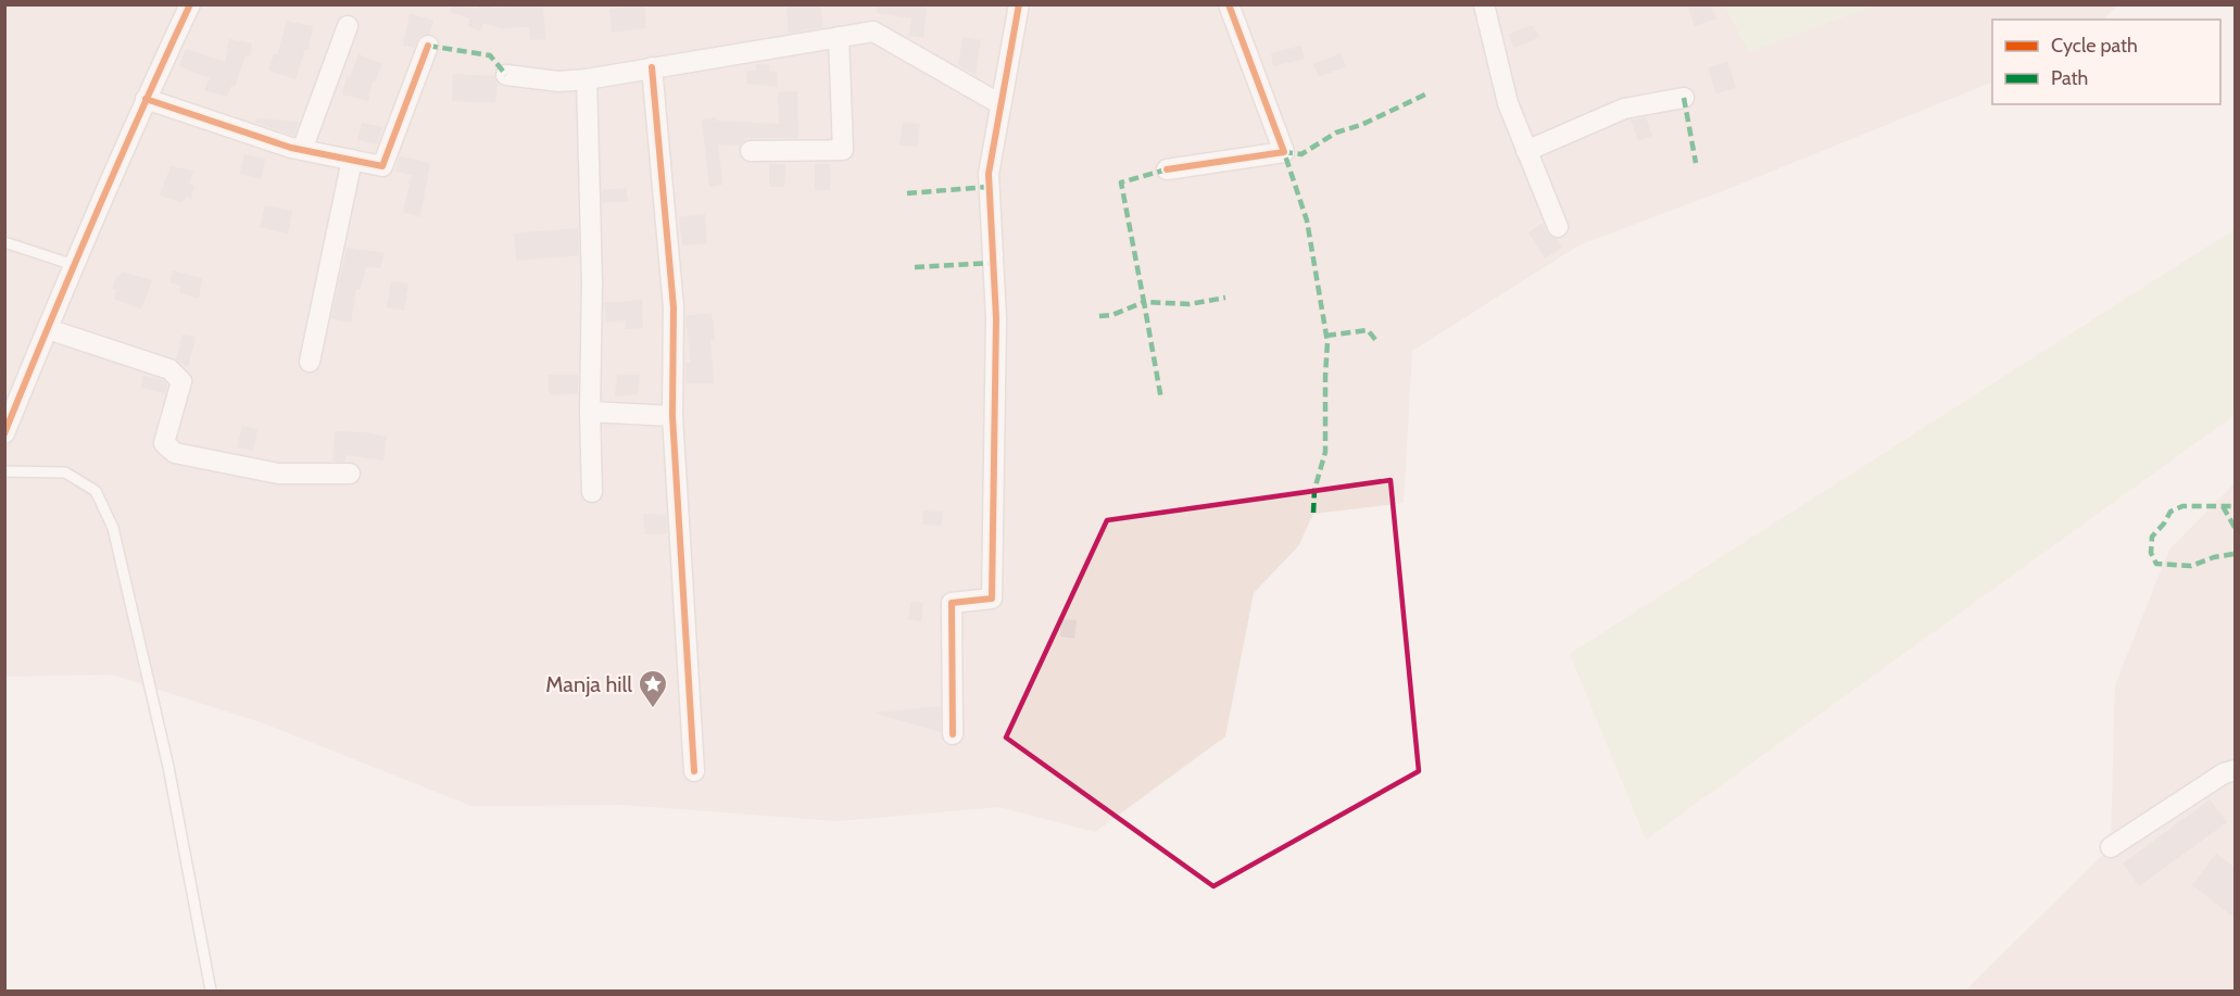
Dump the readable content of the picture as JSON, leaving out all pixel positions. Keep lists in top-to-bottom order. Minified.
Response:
{"places":{"place":["Manja hill"]},"legend":["Cycle path","Path"]}
